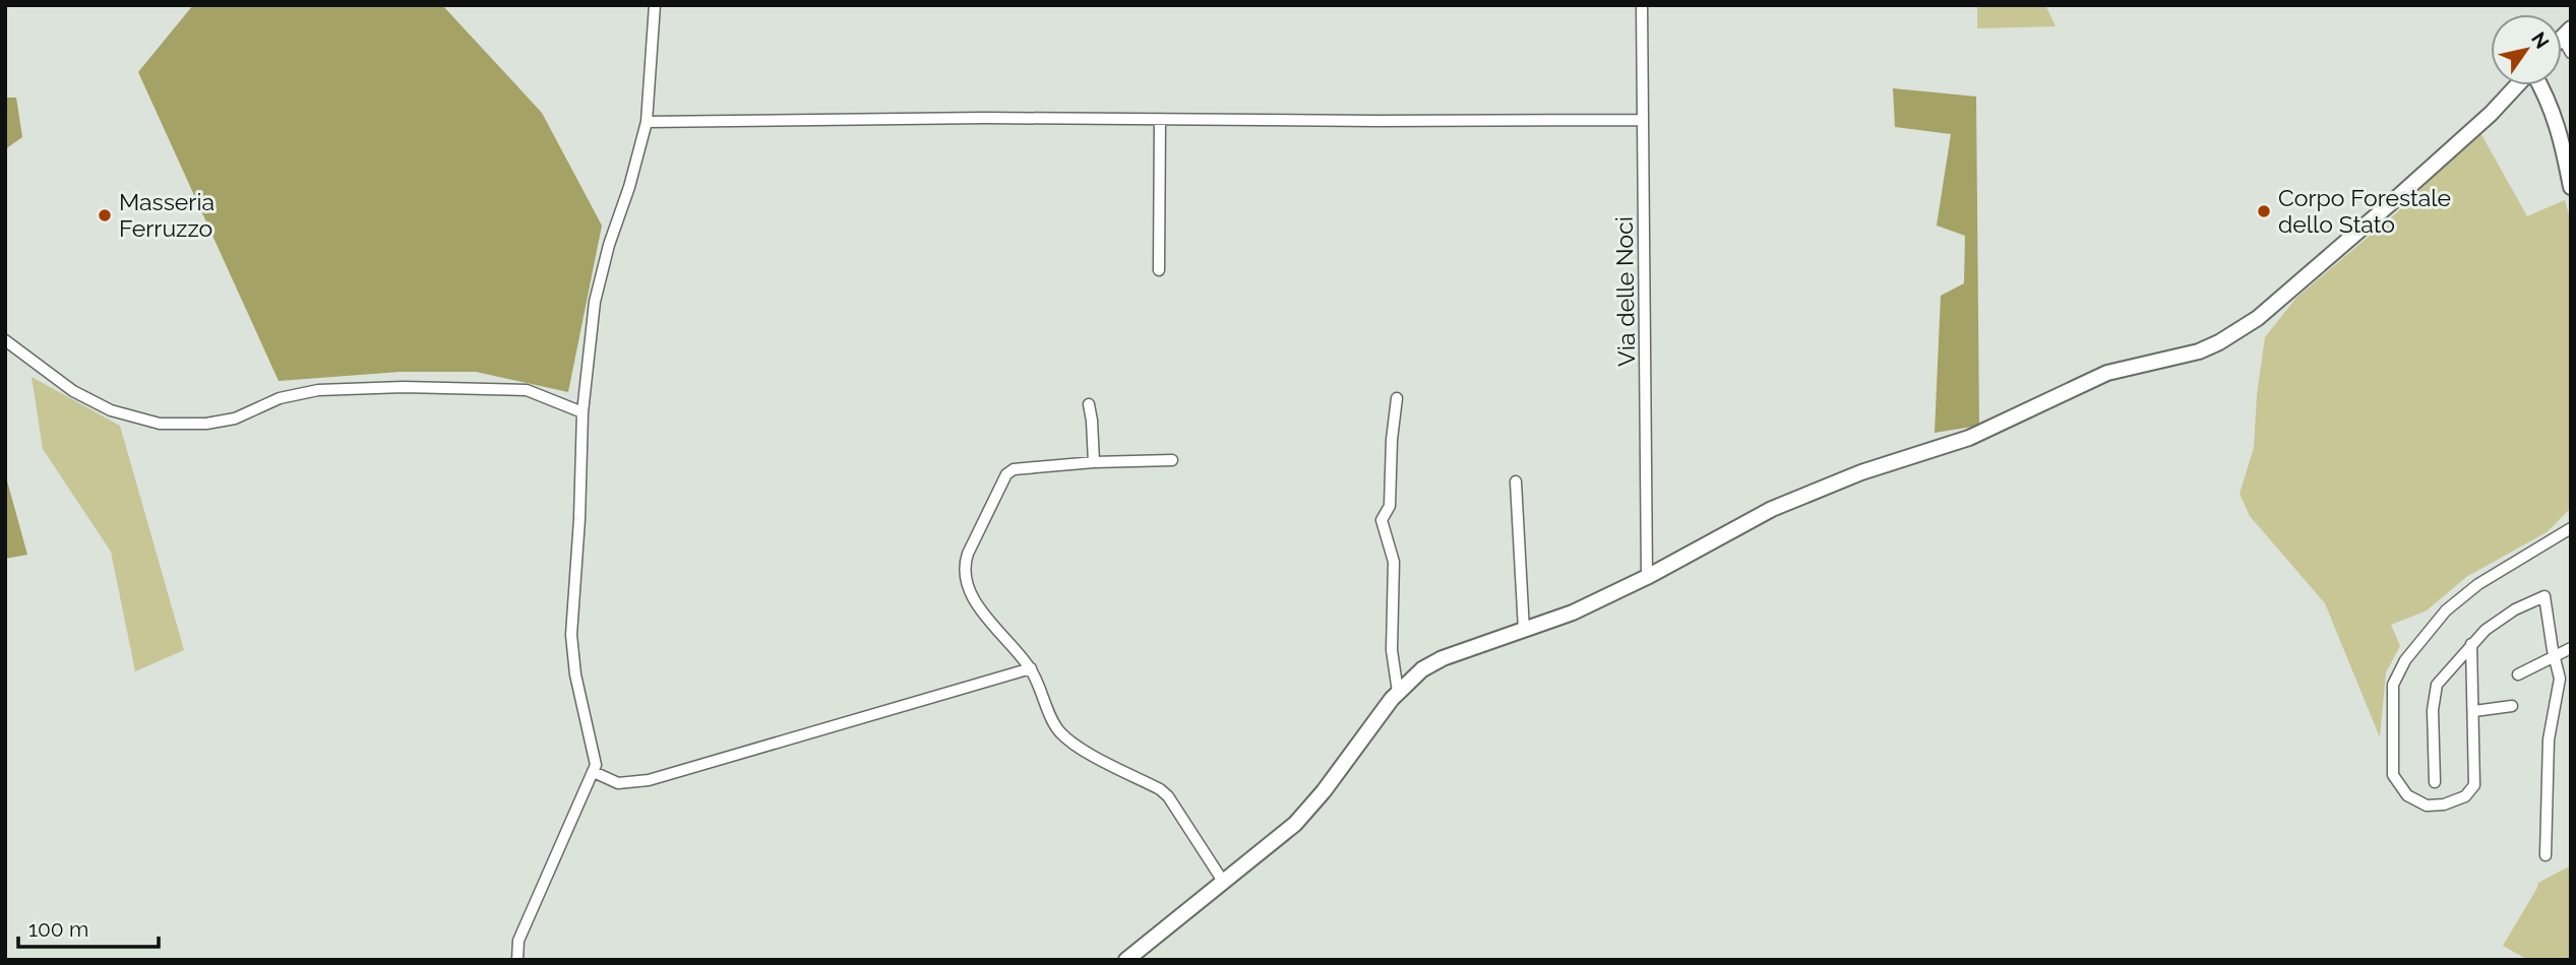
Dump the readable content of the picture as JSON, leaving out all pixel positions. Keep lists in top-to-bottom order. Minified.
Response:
{"streets":{"street":["Via delle Noci"]},"places":["Corpo Forestale dello Stato","Masseria Ferruzzo"],"scale_bar":"100 m","north":"top right"}
